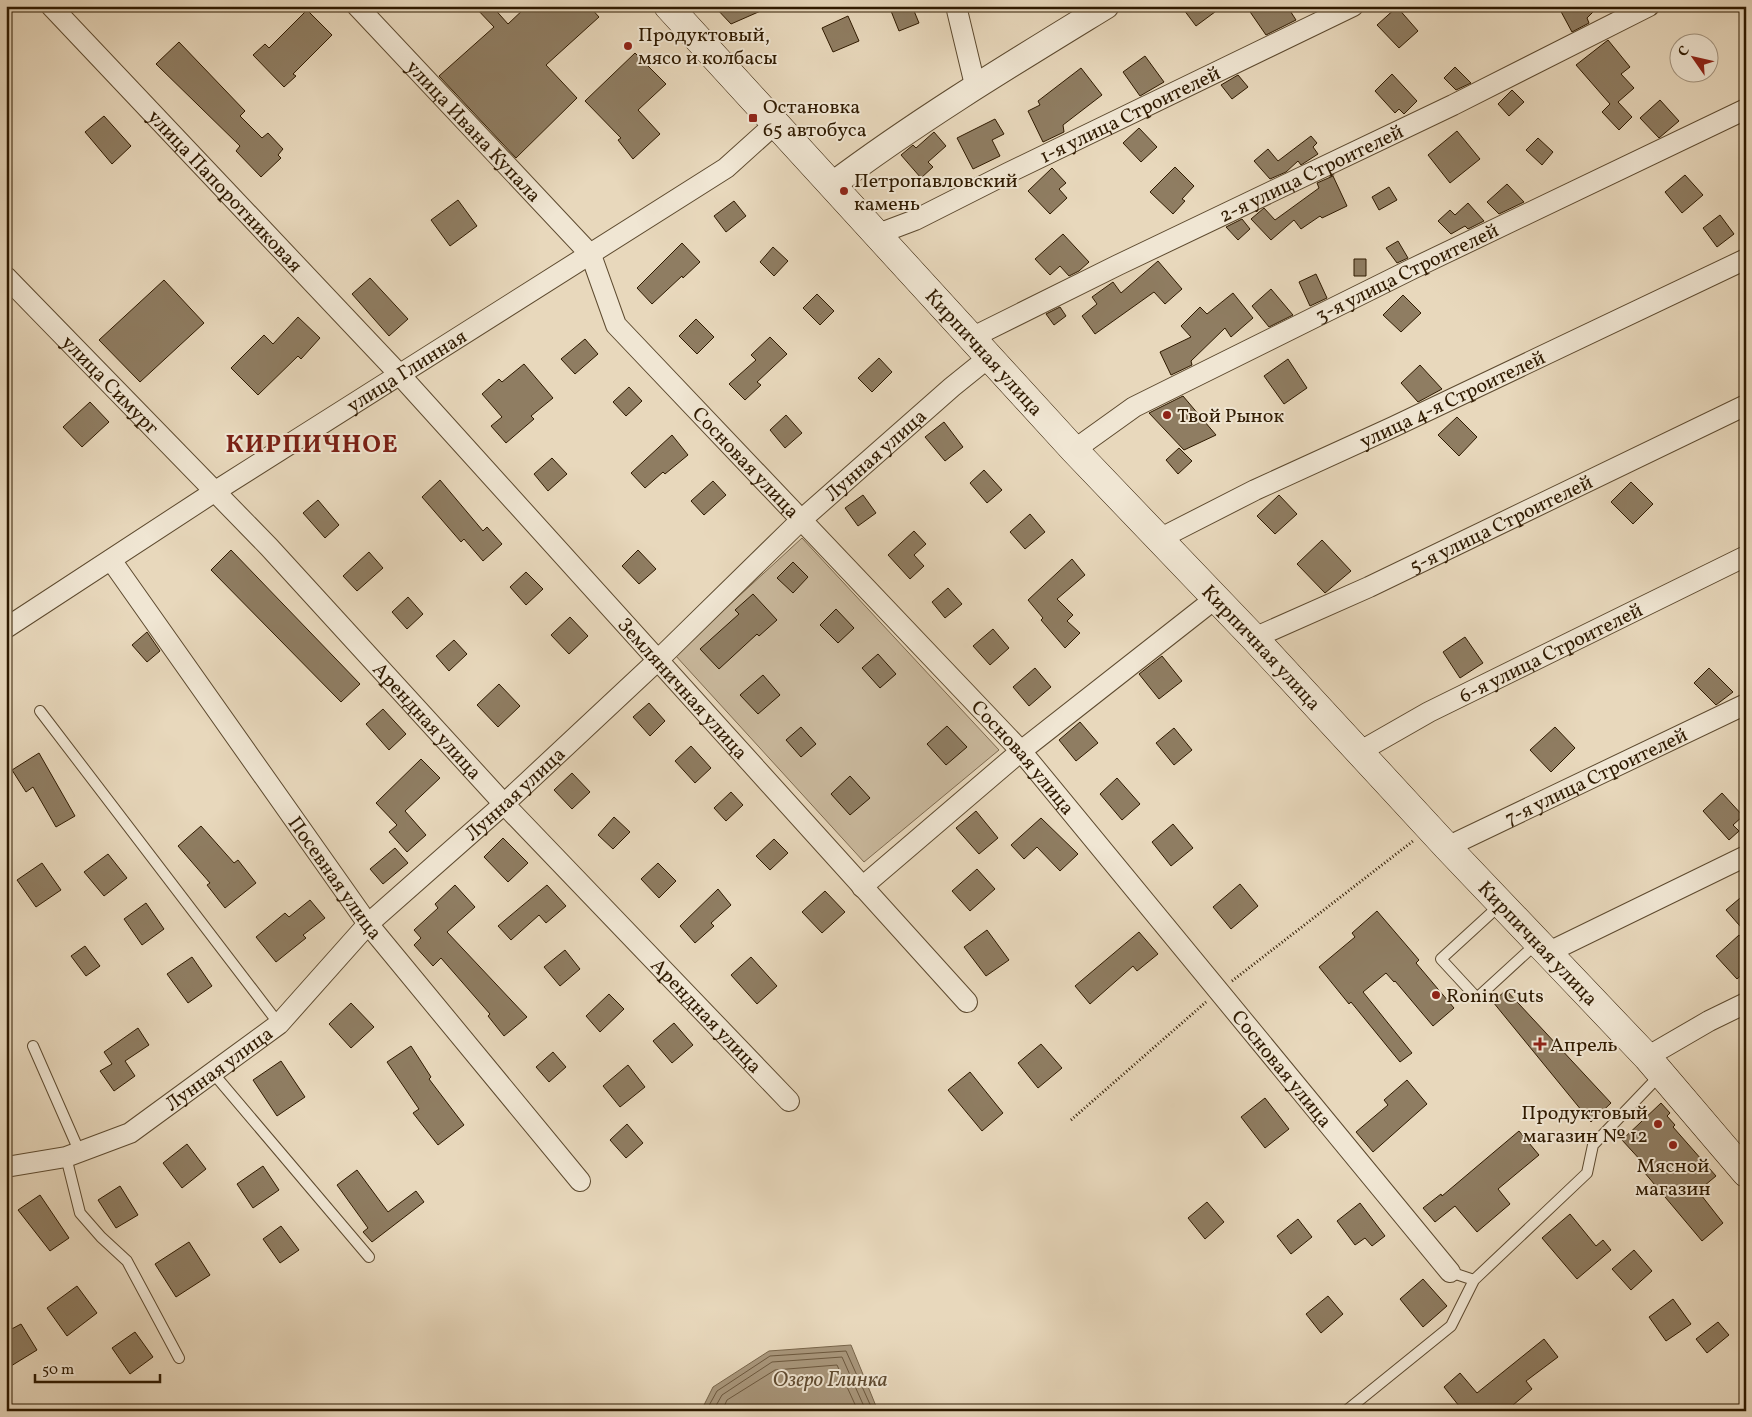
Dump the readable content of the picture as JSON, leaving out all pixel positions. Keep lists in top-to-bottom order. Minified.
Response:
{"streets":{"main road":["Кирпичная улица"],"street":["1-я улица Строителей","улица Ивана Купала","2-я улица Строителей","улица Папоротниковая","3-я улица Строителей","улица Глинная","улица Симург","улица 4-я Строителей","Лунная улица","Сосновая улица","5-я улица Строителей","6-я улица Строителей","Земляничная улица","Арендная улица","7-я улица Строителей","Посевная улица"]},"crossings":[["1-я улица Строителей","Кирпичная улица"],["улица Ивана Купала","улица Глинная"],["улица Ивана Купала","Сосновая улица"],["2-я улица Строителей","Кирпичная улица"],["2-я улица Строителей","Лунная улица"],["улица Папоротниковая","улица Глинная"],["улица Папоротниковая","Земляничная улица"],["3-я улица Строителей","Кирпичная улица"],["Кирпичная улица","улица Глинная"],["Кирпичная улица","улица 4-я Строителей"],["Кирпичная улица","Лунная улица"],["Кирпичная улица","5-я улица Строителей"],["Кирпичная улица","6-я улица Строителей"],["Кирпичная улица","7-я улица Строителей"],["улица Глинная","улица Симург"],["улица Глинная","Сосновая улица"],["улица Глинная","Земляничная улица"],["улица Глинная","Арендная улица"],["улица Глинная","Посевная улица"],["улица Симург","Арендная улица"],["Лунная улица","Сосновая улица"],["Лунная улица","Земляничная улица"],["Лунная улица","Арендная улица"],["Лунная улица","Посевная улица"]],"districts":["КИРПИЧНОЕ"],"water":["Озеро Глинка"],"places":{"other":["Продуктовый, мясо и колбасы","Петропавловский камень","Твой Рынок","Ronin Cuts","Продуктовый магазин № 12","Мясной магазин"],"transit":["Остановка 65 автобуса"],"health":["Апрель"]},"scale_bar":"50 m","north":"top left"}
